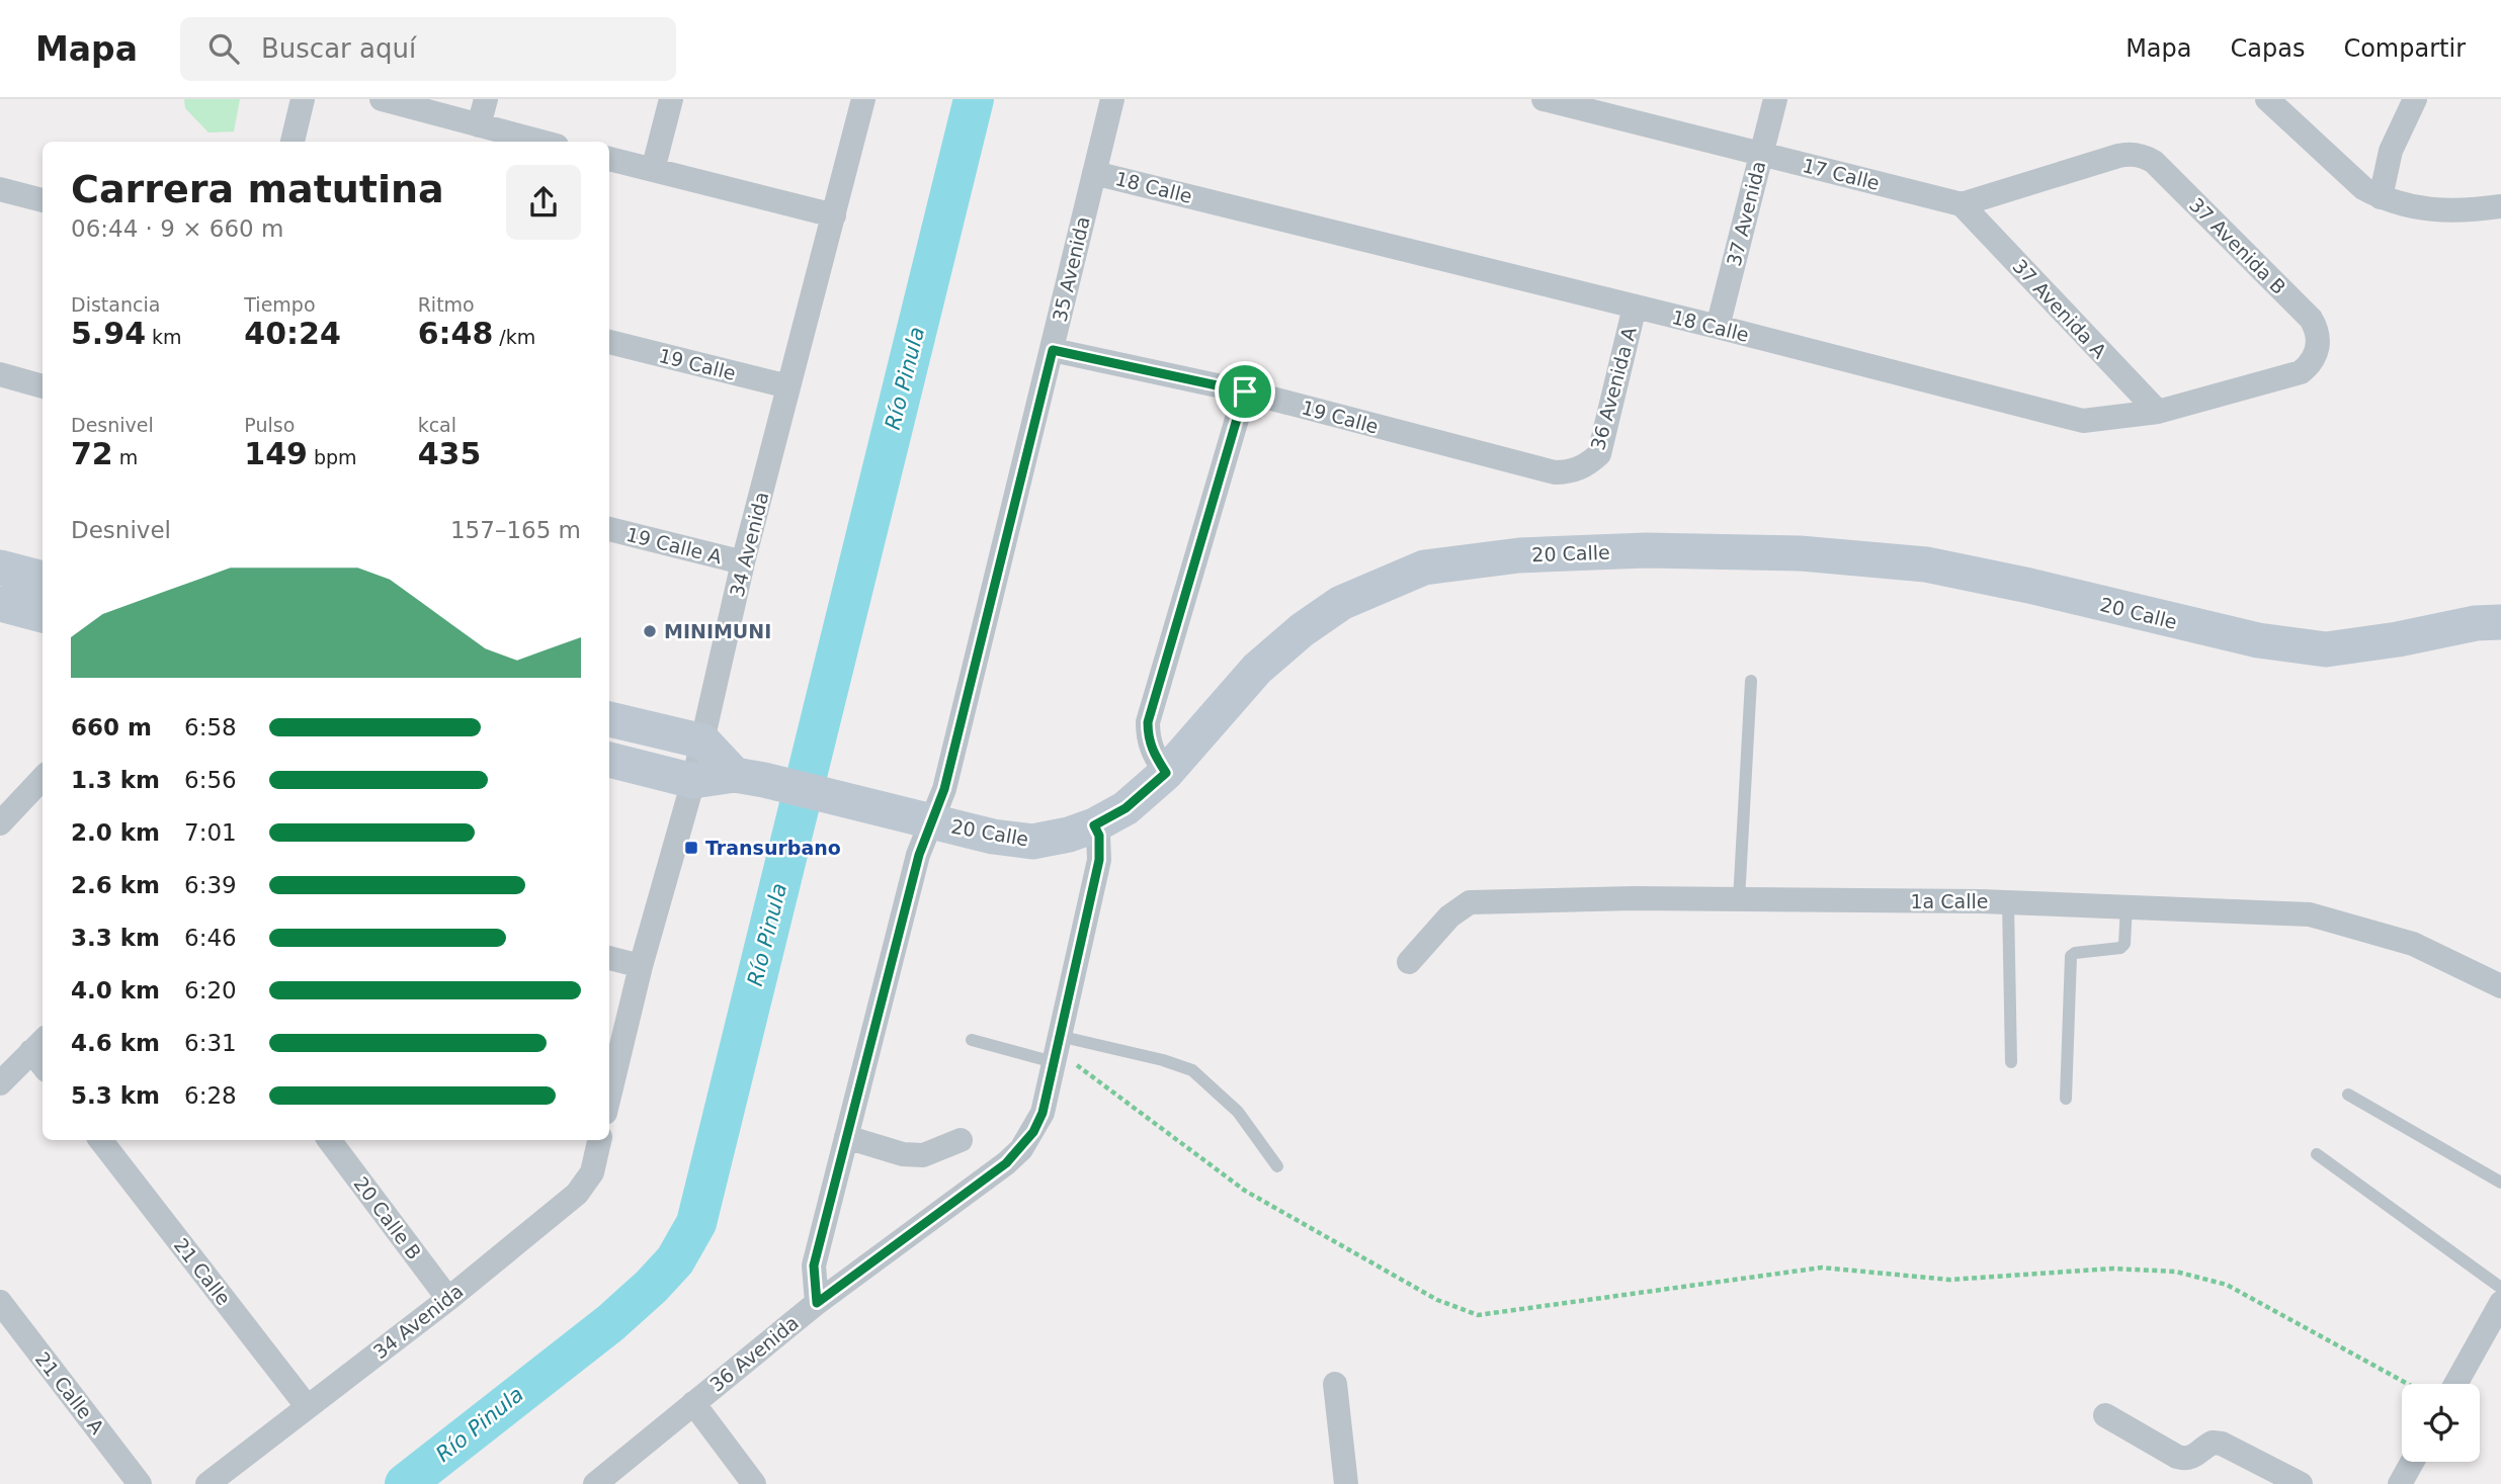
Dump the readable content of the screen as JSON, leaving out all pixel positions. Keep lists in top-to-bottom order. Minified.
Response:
{"streets":{"main road":["20 Calle"],"street":["17 Calle","18 Calle","37 Avenida","37 Avenida B","35 Avenida","37 Avenida A","19 Calle","36 Avenida A","34 Avenida","19 Calle A","1a Calle","20 Calle B","21 Calle","36 Avenida","21 Calle A"]},"crossings":[["17 Calle","37 Avenida"],["17 Calle","37 Avenida B"],["17 Calle","37 Avenida A"],["18 Calle","37 Avenida"],["18 Calle","37 Avenida B"],["18 Calle","35 Avenida"],["18 Calle","37 Avenida A"],["18 Calle","36 Avenida A"],["37 Avenida B","37 Avenida A"],["35 Avenida","19 Calle"],["35 Avenida","20 Calle"],["35 Avenida","36 Avenida"],["19 Calle","36 Avenida A"],["19 Calle","34 Avenida"],["34 Avenida","19 Calle A"],["34 Avenida","20 Calle"],["34 Avenida","20 Calle B"],["34 Avenida","21 Calle"],["20 Calle","36 Avenida"]],"water":["Río Pinula"],"places":{"other":["MINIMUNI"],"transit":["Transurbano"]},"page":{"header":"Mapa","search":"Buscar aquí","nav":["Mapa","Capas","Compartir"],"heading":["Carrera matutina","06:44 · 9 × 660 m"],"stats":[["Distancia","5.94 km"],["Tiempo","40:24"],["Ritmo","6:48 /km"],["Desnivel","72 m"],["Pulso","149 bpm"],["kcal","435"]],"chart":["Desnivel","157–165 m"],"list":[{"name":"660 m","note":"6:58"},{"name":"1.3 km","note":"6:56"},{"name":"2.0 km","note":"7:01"},{"name":"2.6 km","note":"6:39"},{"name":"3.3 km","note":"6:46"},{"name":"4.0 km","note":"6:20"},{"name":"4.6 km","note":"6:31"},{"name":"5.3 km","note":"6:28"}]}}
